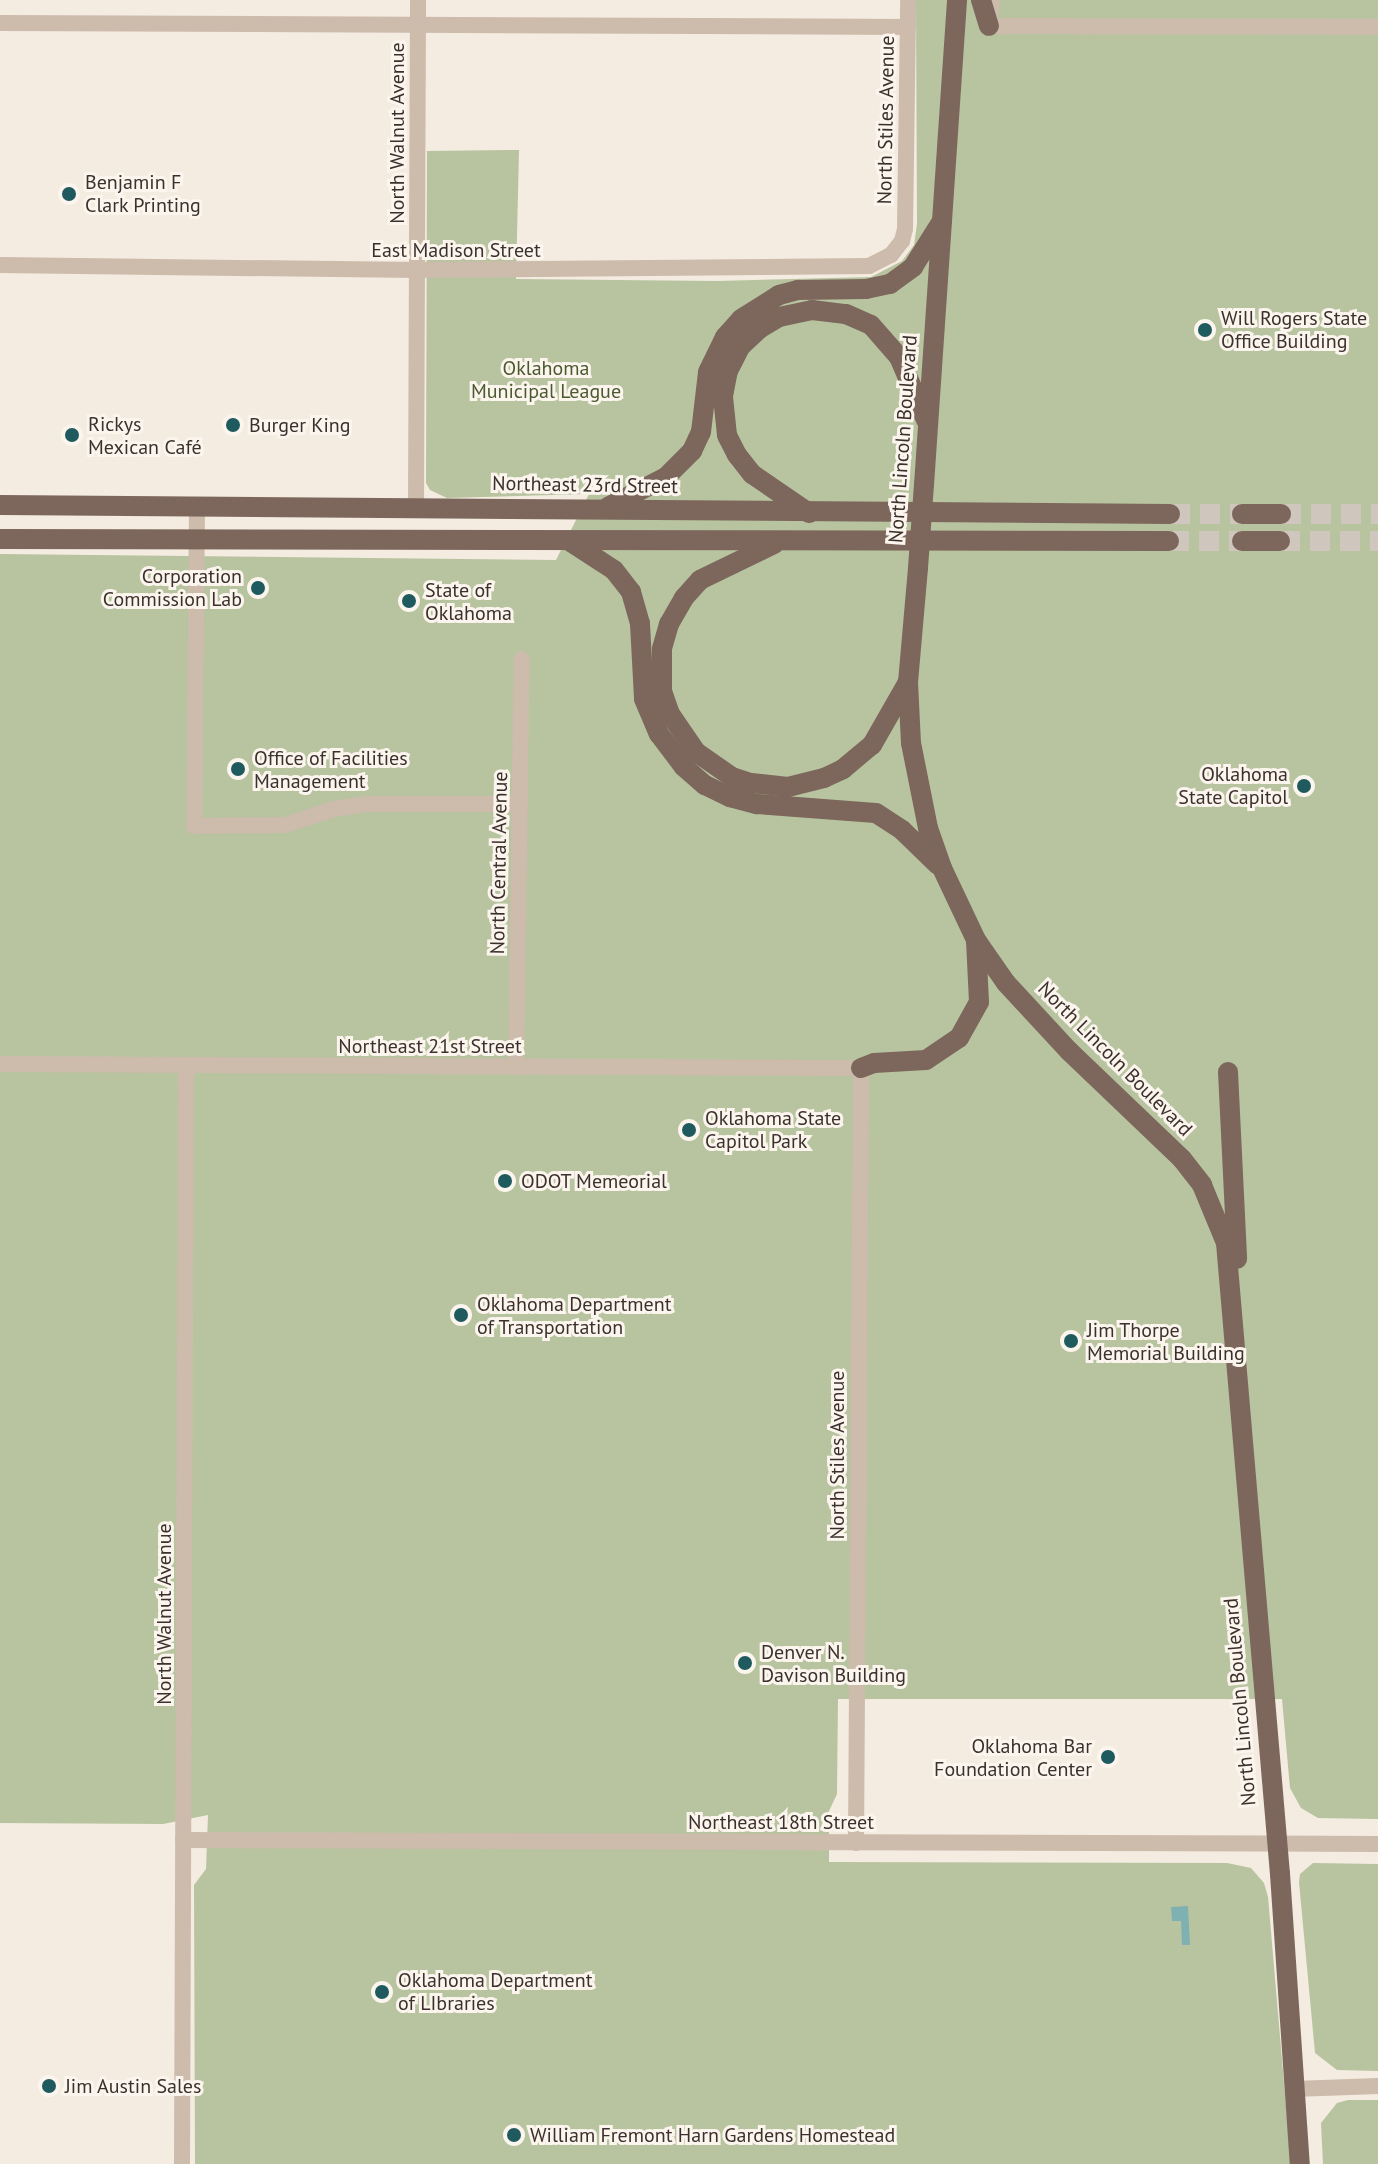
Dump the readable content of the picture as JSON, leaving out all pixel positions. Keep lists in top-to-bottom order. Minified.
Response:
{"streets":{"main road":["North Lincoln Boulevard","Northeast 23rd Street"],"street":["North Stiles Avenue","North Walnut Avenue","East Madison Street","North Central Avenue","Northeast 21st Street","Northeast 18th Street"]},"crossings":[["North Stiles Avenue","East Madison Street"],["North Stiles Avenue","Northeast 21st Street"],["North Stiles Avenue","Northeast 18th Street"],["North Walnut Avenue","East Madison Street"],["North Walnut Avenue","Northeast 23rd Street"],["North Walnut Avenue","Northeast 21st Street"],["North Walnut Avenue","Northeast 18th Street"],["North Lincoln Boulevard","Northeast 18th Street"],["North Central Avenue","Northeast 21st Street"]],"parks":["Oklahoma Municipal League"],"places":["Benjamin F Clark Printing","Will Rogers State Office Building","Burger King","Rickys Mexican Café","Corporation Commission Lab","State of Oklahoma","Office of Facilities Management","Oklahoma State Capitol","Oklahoma State Capitol Park","ODOT Memeorial","Oklahoma Department of Transportation","Jim Thorpe Memorial Building","Denver N. Davison Building","Oklahoma Bar Foundation Center","Oklahoma Department of LIbraries","Jim Austin Sales","William Fremont Harn Gardens Homestead"]}
